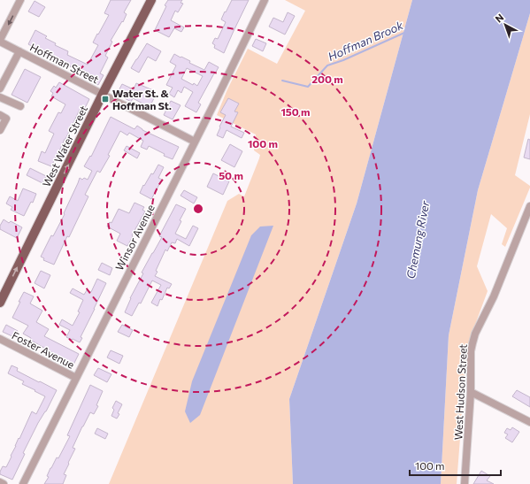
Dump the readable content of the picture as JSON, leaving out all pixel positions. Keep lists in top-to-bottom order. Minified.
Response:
{"streets":{"main road":["West Water Street"],"street":["Hoffman Street","Winsor Avenue","Foster Avenue","West Hudson Street"]},"crossings":[["Hoffman Street","West Water Street"],["Hoffman Street","Winsor Avenue"],["Winsor Avenue","Foster Avenue"]],"one_way":["West Water Street"],"water":["Hoffman Brook","Chemung River"],"places":{"transit":["Water St. & Hoffman St."]},"scale_bar":"100 m","north":"top left","rings":["200 m","150 m","100 m","50 m"]}
